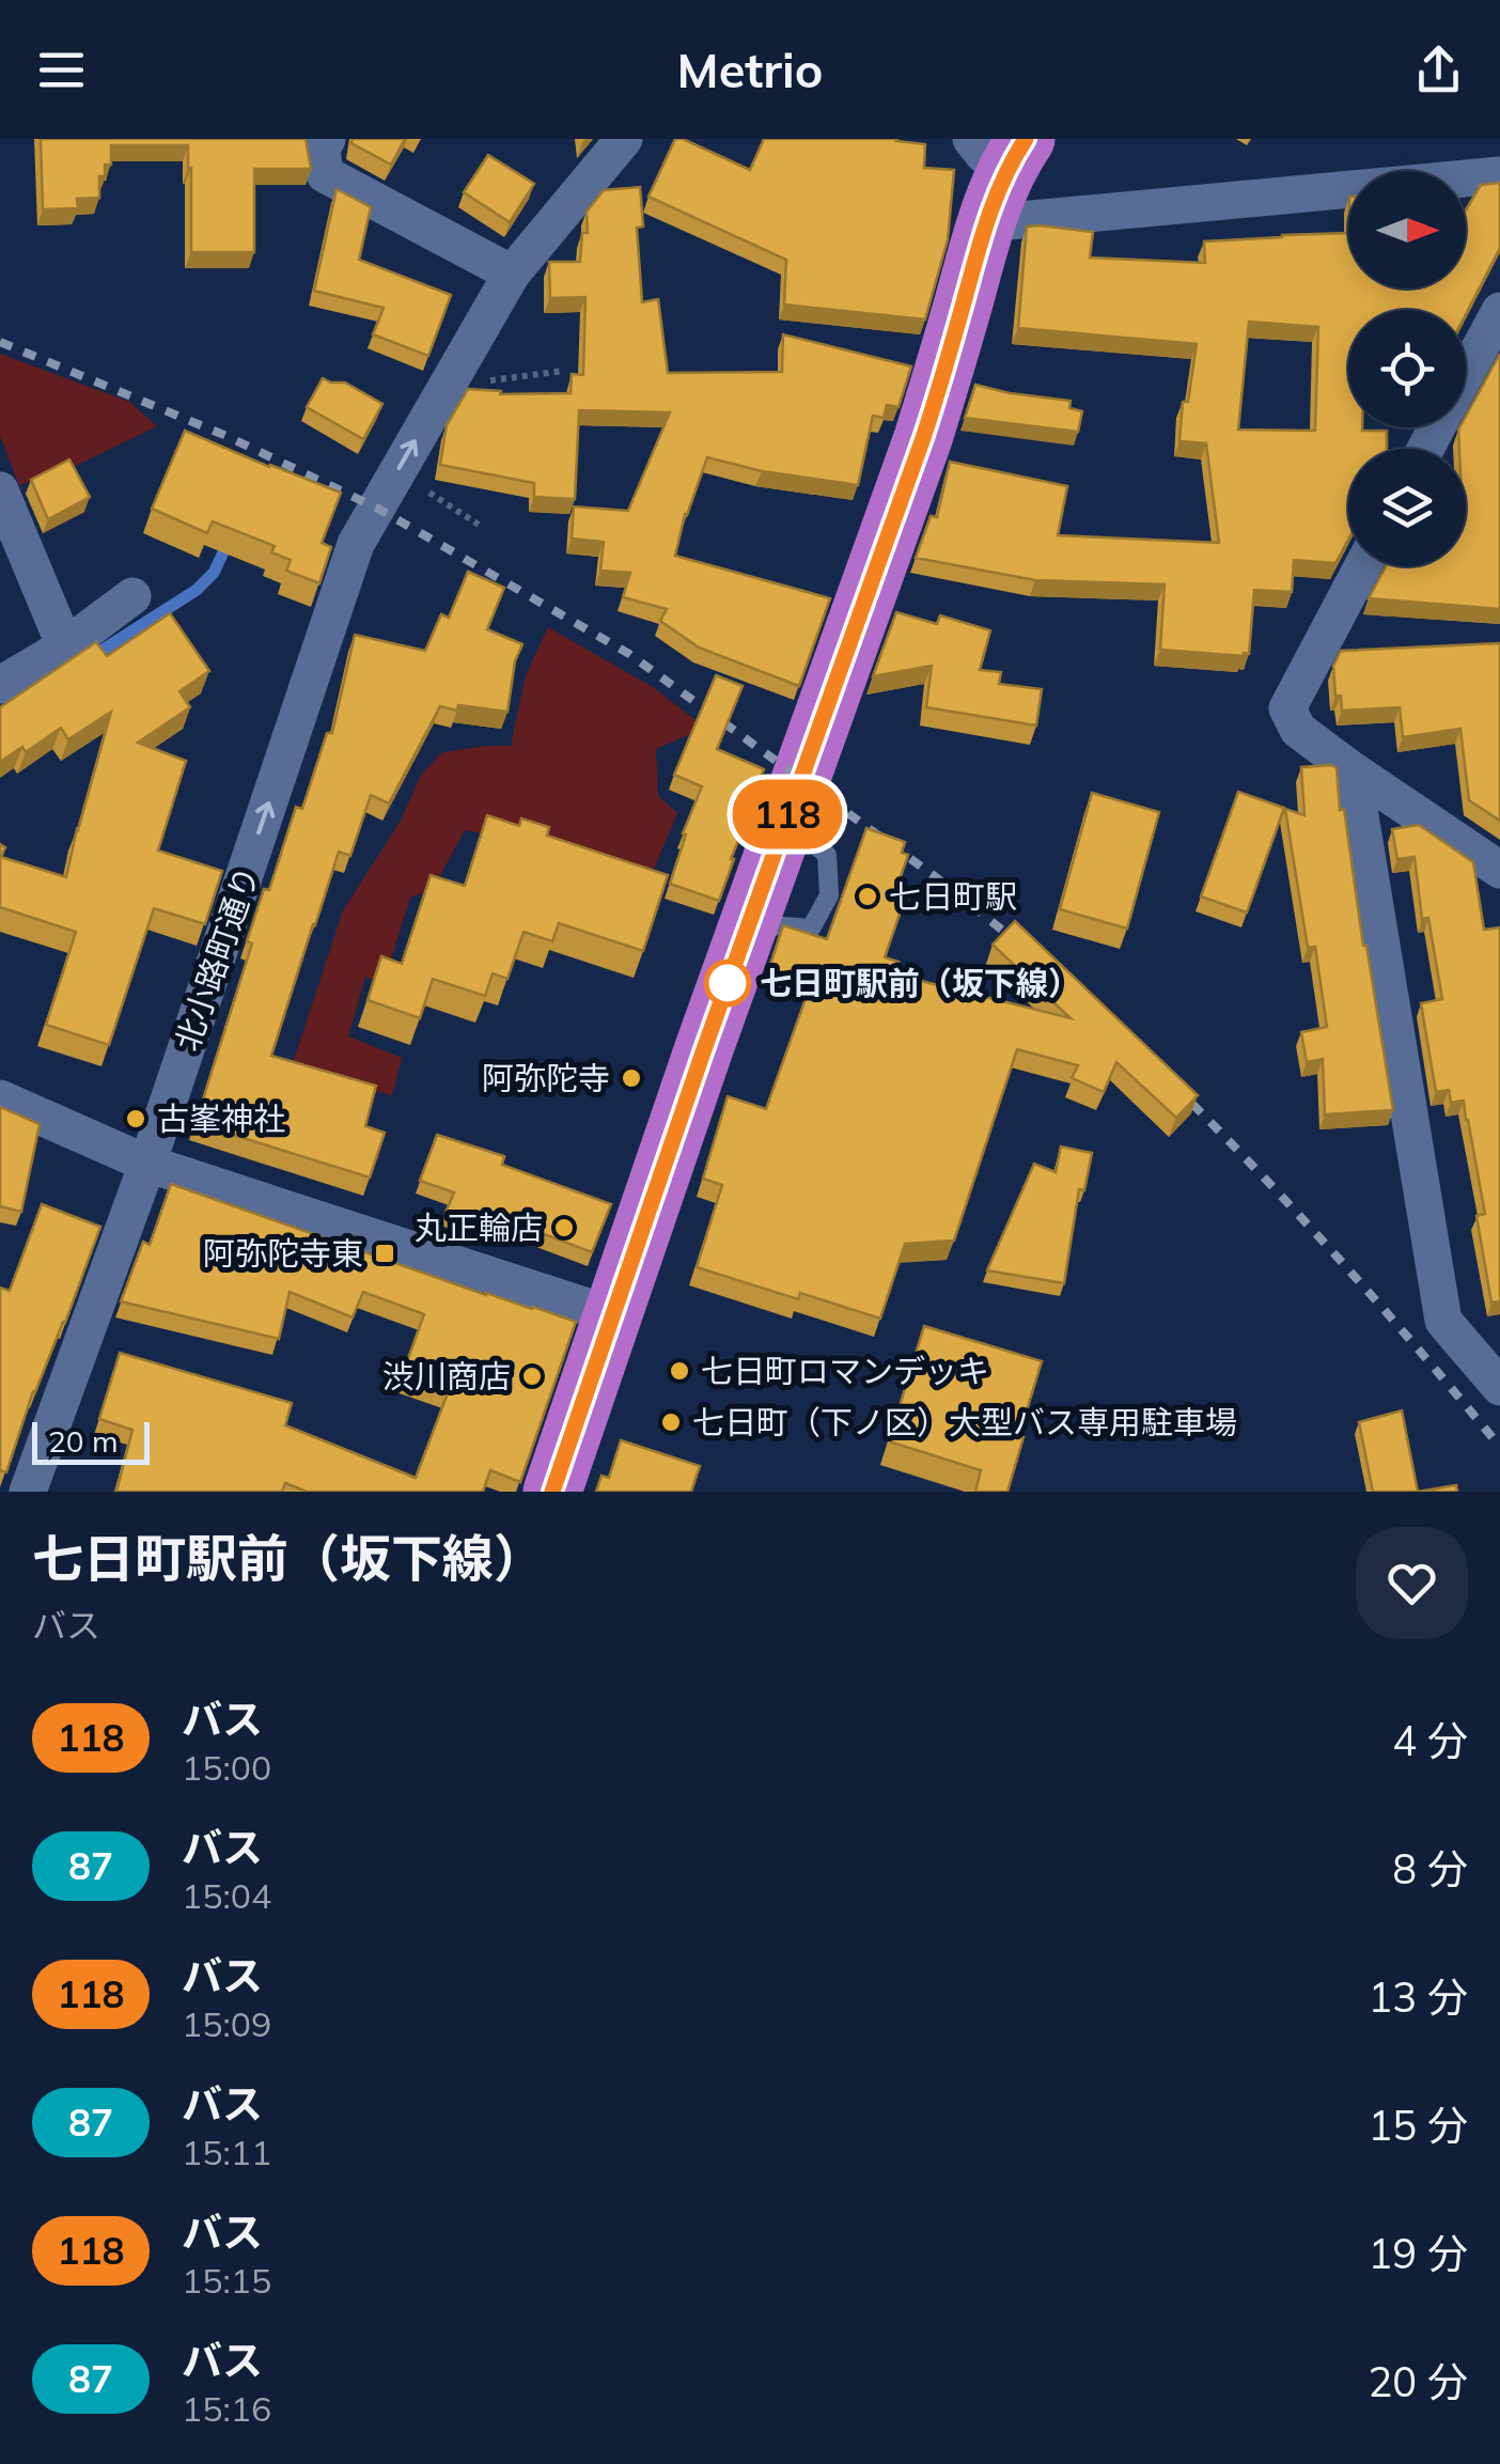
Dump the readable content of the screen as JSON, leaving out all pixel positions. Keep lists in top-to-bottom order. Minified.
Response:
{"streets":{"street":["北小路町通り"]},"one_way":["北小路町通り"],"places":{"other":["七日町駅","七日町駅前（坂下線）","阿弥陀寺","古峯神社","丸正輪店","七日町ロマンデッキ","渋川商店","七日町（下ノ区）大型バス専用駐車場"],"transit":["阿弥陀寺東"]},"lines":["bus line 118"],"scale_bar":"20 m","north":"right","page":{"header":"Metrio","on_map":"118","scale":"20 m","heading":["七日町駅前（坂下線）","バス"],"list":[{"mark":"118","name":"バス","note":"15:00","value":"4 分"},{"mark":"87","name":"バス","note":"15:04","value":"8 分"},{"mark":"118","name":"バス","note":"15:09","value":"13 分"},{"mark":"87","name":"バス","note":"15:11","value":"15 分"},{"mark":"118","name":"バス","note":"15:15","value":"19 分"},{"mark":"87","name":"バス","note":"15:16","value":"20 分"}]}}
